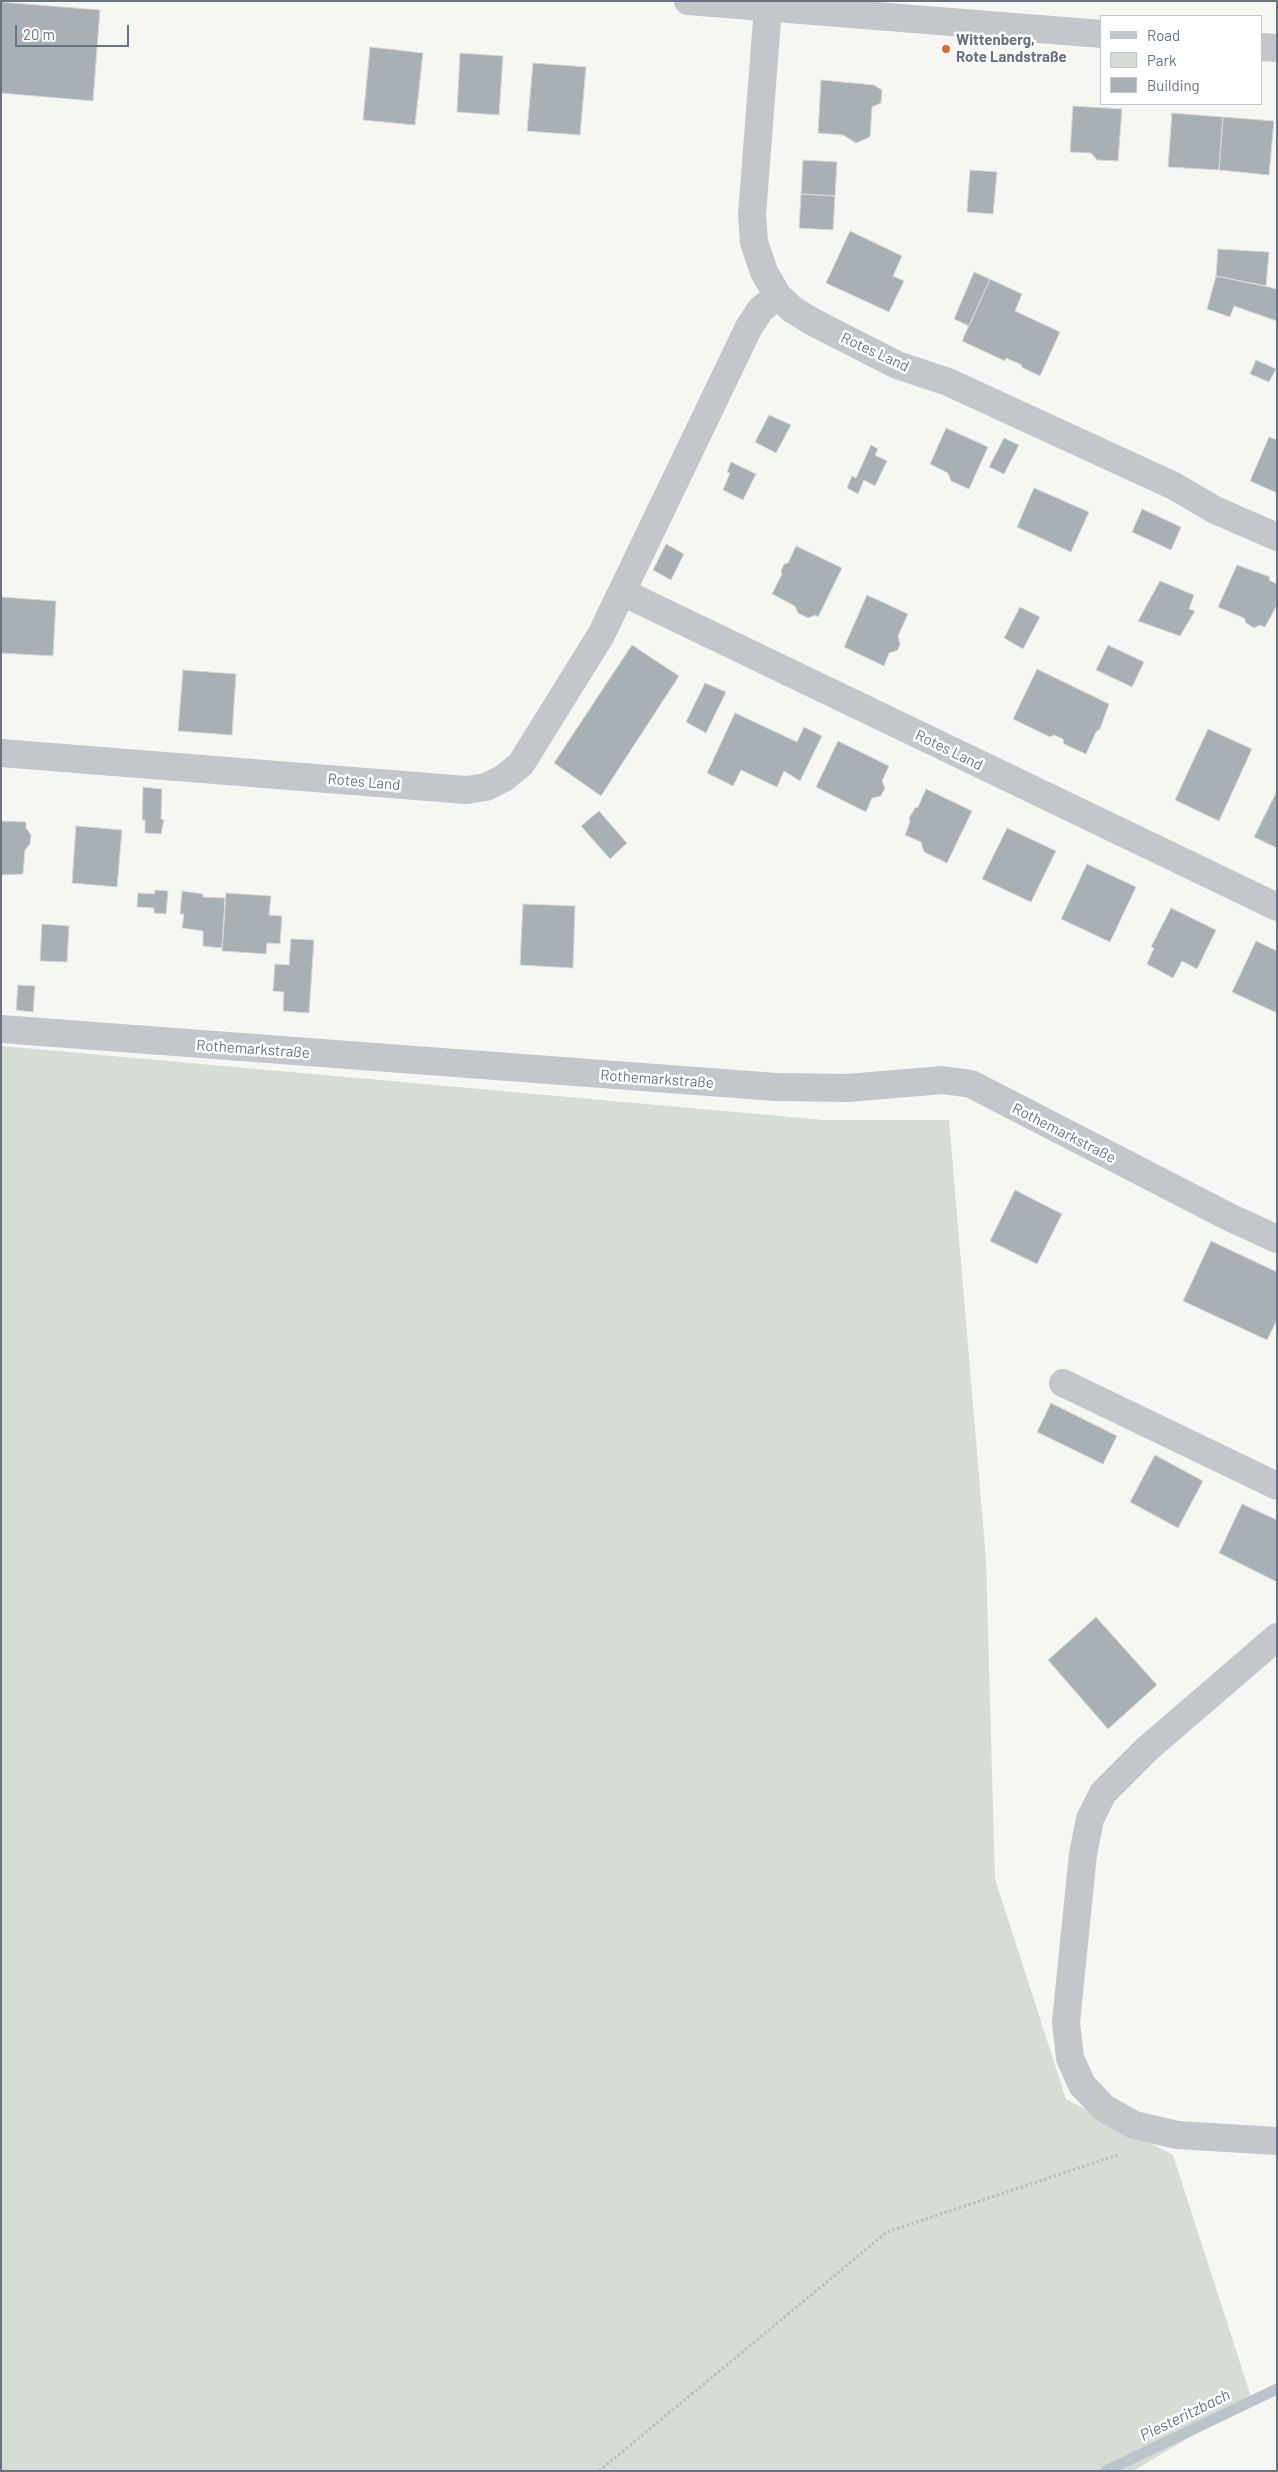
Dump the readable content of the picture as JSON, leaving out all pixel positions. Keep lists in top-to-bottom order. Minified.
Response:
{"streets":{"street":["Rotes Land","Rothemarkstraße"]},"water":["Piesteritzbach"],"places":["Wittenberg, Rote Landstraße"],"legend":["Road","Park","Building"],"scale_bar":"20 m"}
